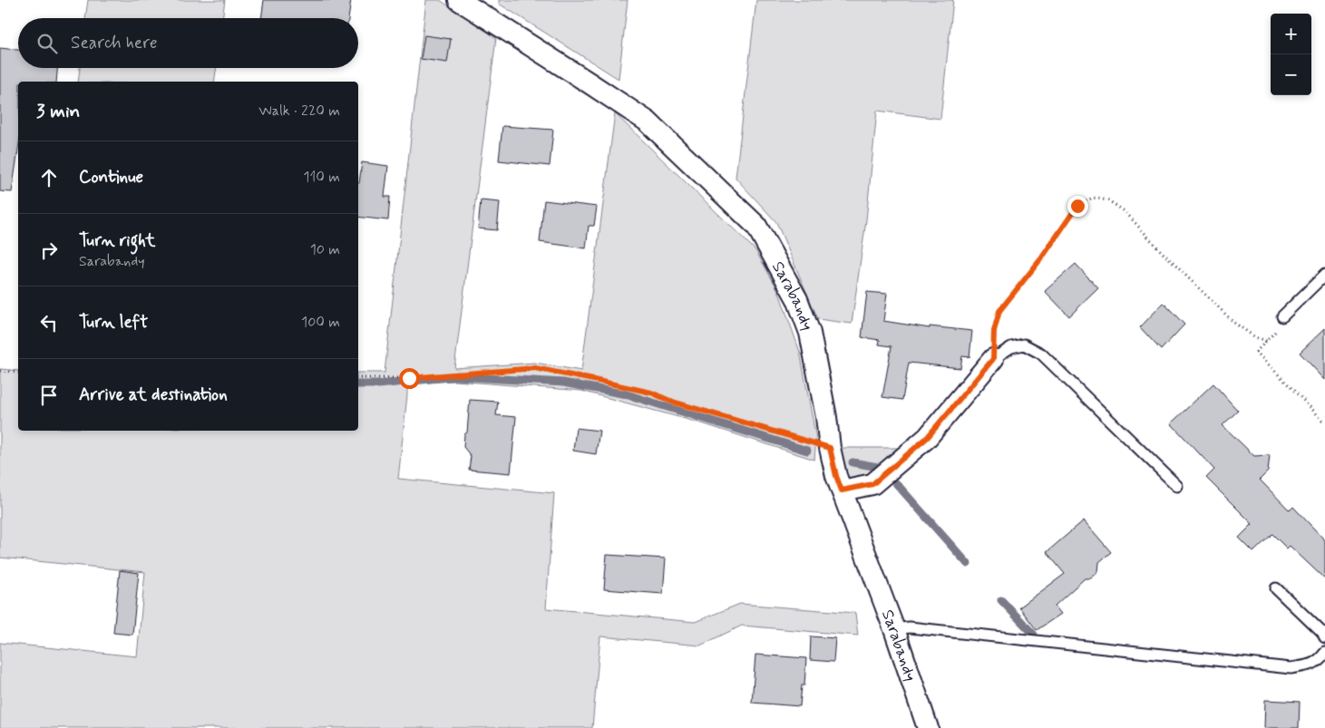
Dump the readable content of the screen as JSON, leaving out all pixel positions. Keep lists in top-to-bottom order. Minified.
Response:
{"streets":{"street":["Sarabandy"]},"page":{"map_buttons":["+","−"],"search":"Search here","heading":["3 min","Walk · 220 m"],"list":[["Continue","110 m"],["Turn right","Sarabandy","10 m"],["Turn left","100 m"],"Arrive at destination"]}}
